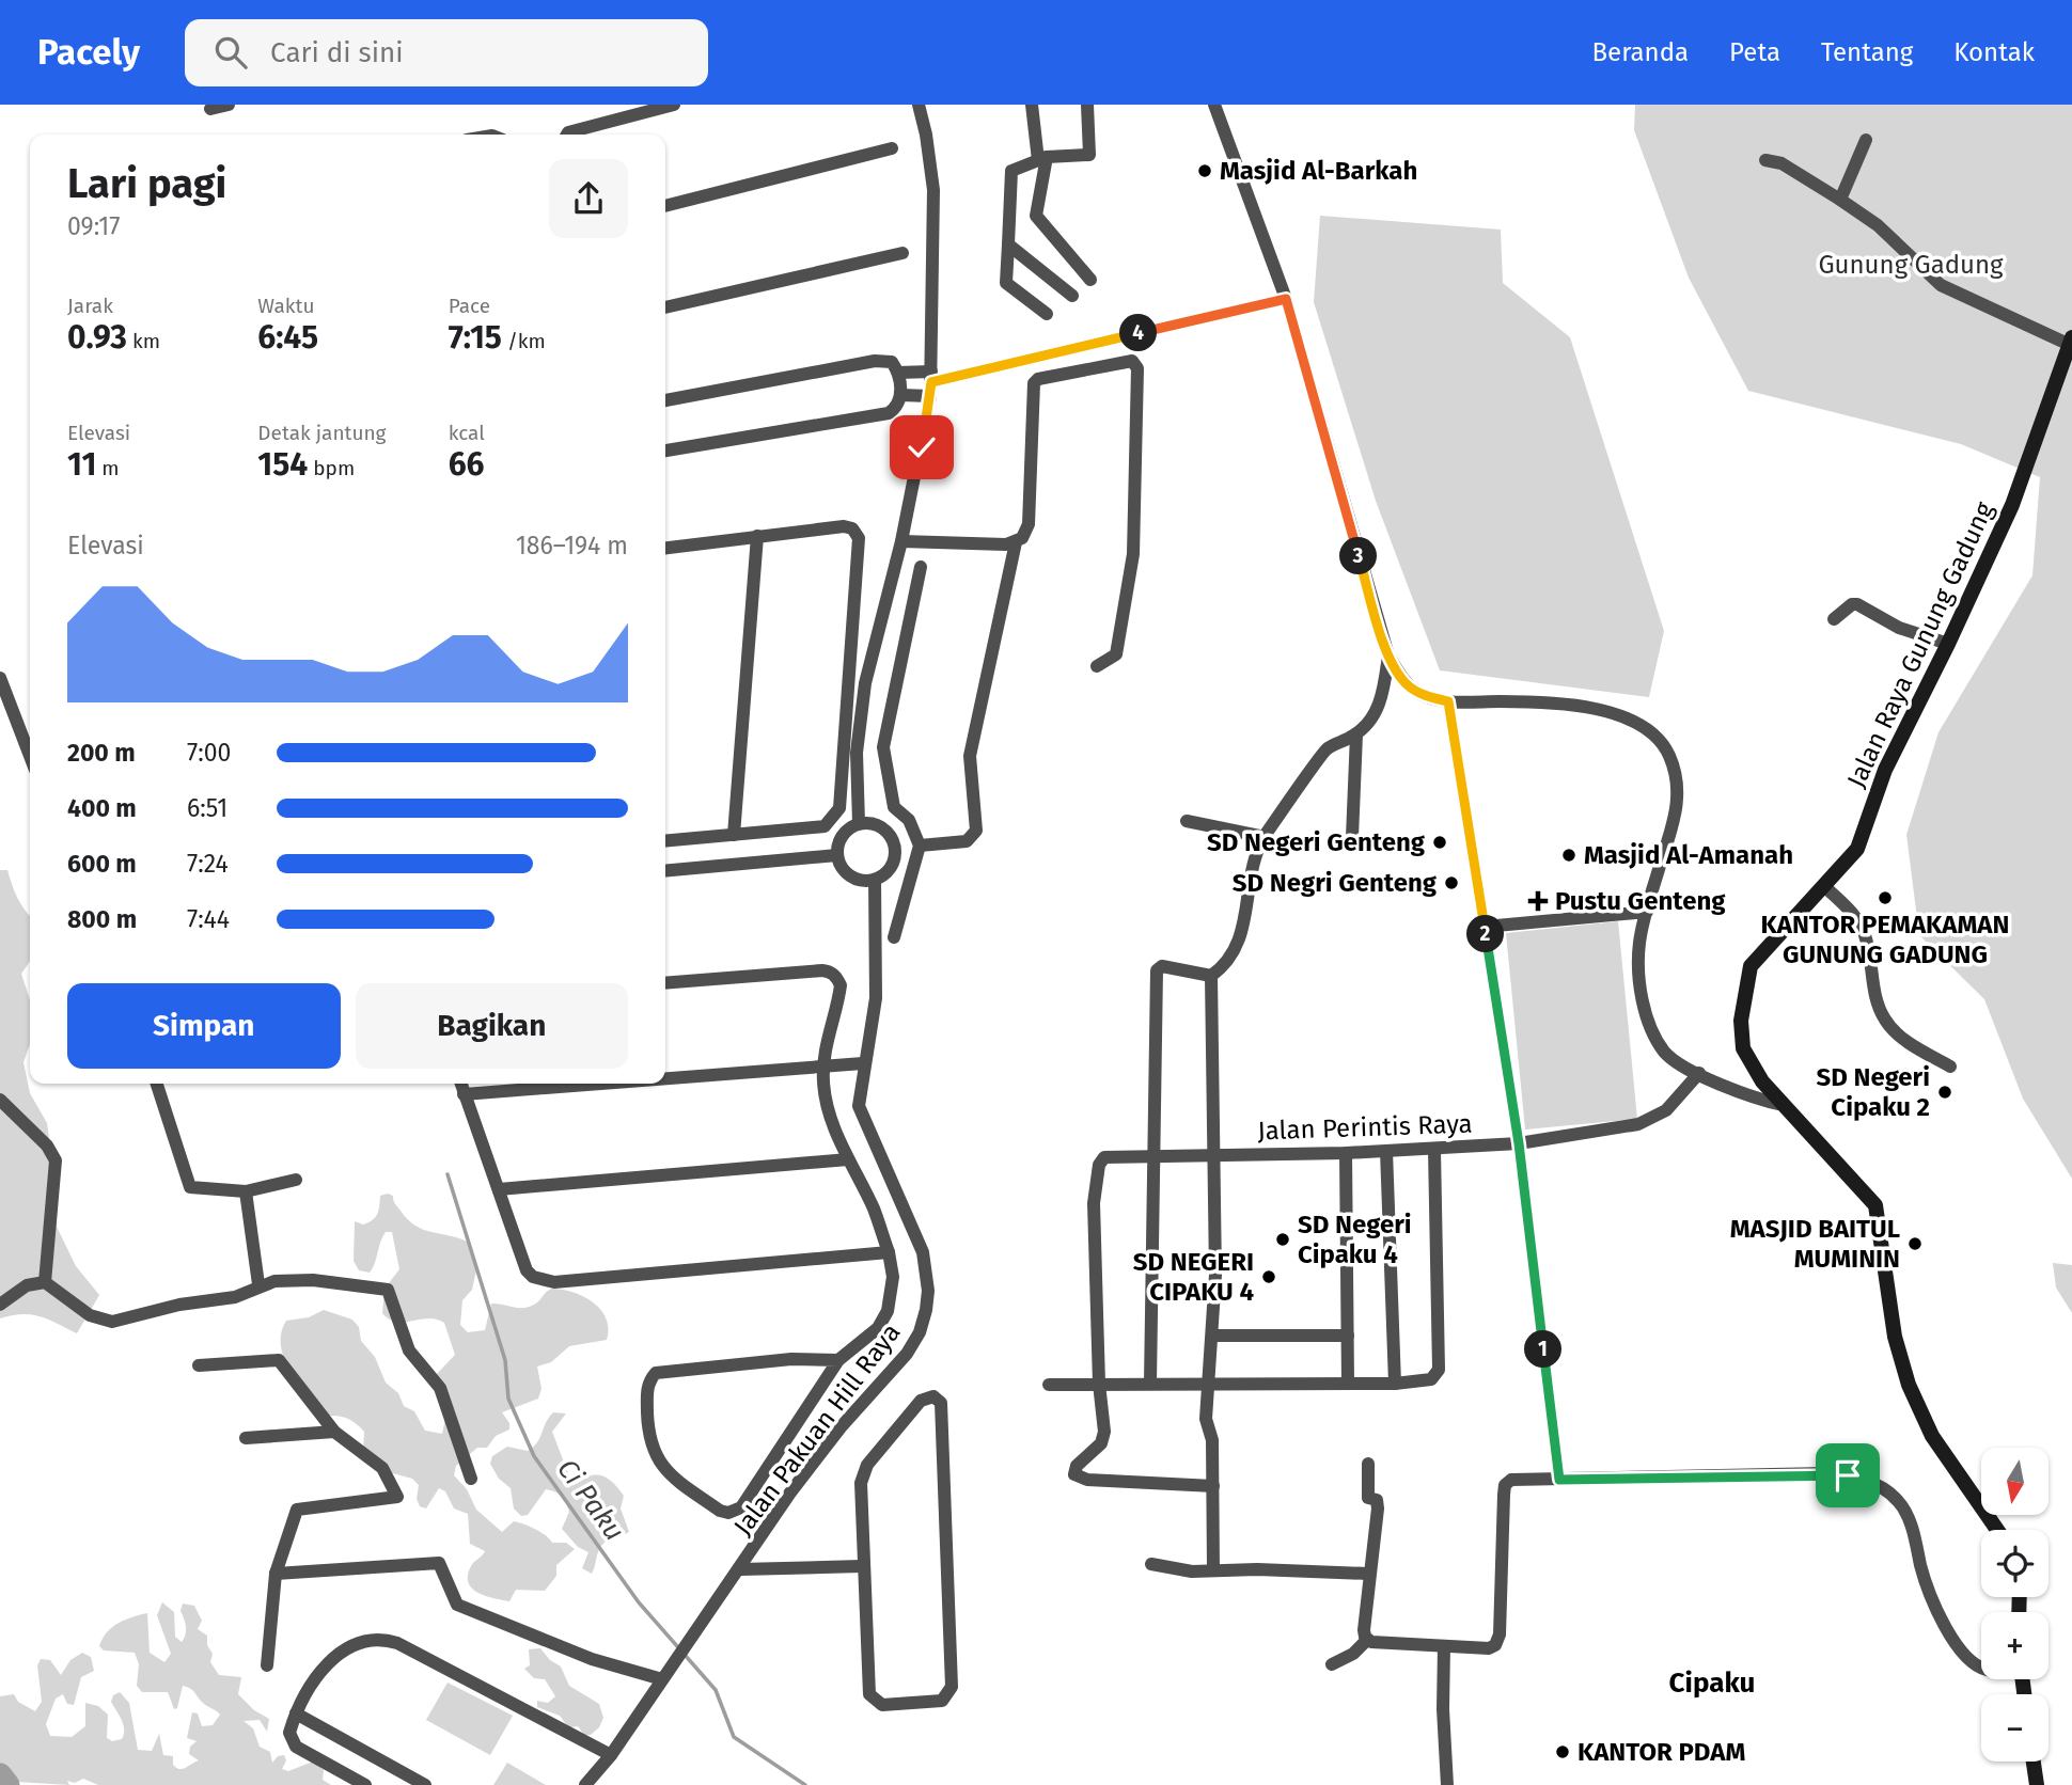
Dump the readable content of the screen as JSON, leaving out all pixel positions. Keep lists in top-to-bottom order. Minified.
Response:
{"streets":{"street":["Jalan Raya Gunung Gadung","Jalan Perintis Raya","Jalan Pakuan Hill Raya"]},"districts":["Cipaku"],"water":["Ci Paku"],"parks":["Gunung Gadung"],"places":{"other":["Masjid Al-Barkah","SD Negeri Genteng","Masjid Al-Amanah","SD Negri Genteng","KANTOR PEMAKAMAN GUNUNG GADUNG","SD Negeri Cipaku 2","SD Negeri Cipaku 4","MASJID BAITUL MUMININ","SD NEGERI CIPAKU 4","KANTOR PDAM"],"health":["Pustu Genteng"]},"north":"bottom","page":{"header":"Pacely","search":"Cari di sini","nav":["Beranda","Peta","Tentang","Kontak"],"heading":["Lari pagi","09:17"],"stats":[["Jarak","0.93 km"],["Waktu","6:45"],["Pace","7:15 /km"],["Elevasi","11 m"],["Detak jantung","154 bpm"],["kcal","66"]],"pins":["4","3","2","1"],"chart":["Elevasi","186–194 m"],"list":[{"name":"200 m","note":"7:00"},{"name":"400 m","note":"6:51"},{"name":"600 m","note":"7:24"},{"name":"800 m","note":"7:44"}],"buttons":["Simpan","Bagikan"],"map_buttons":["+","−"]}}
